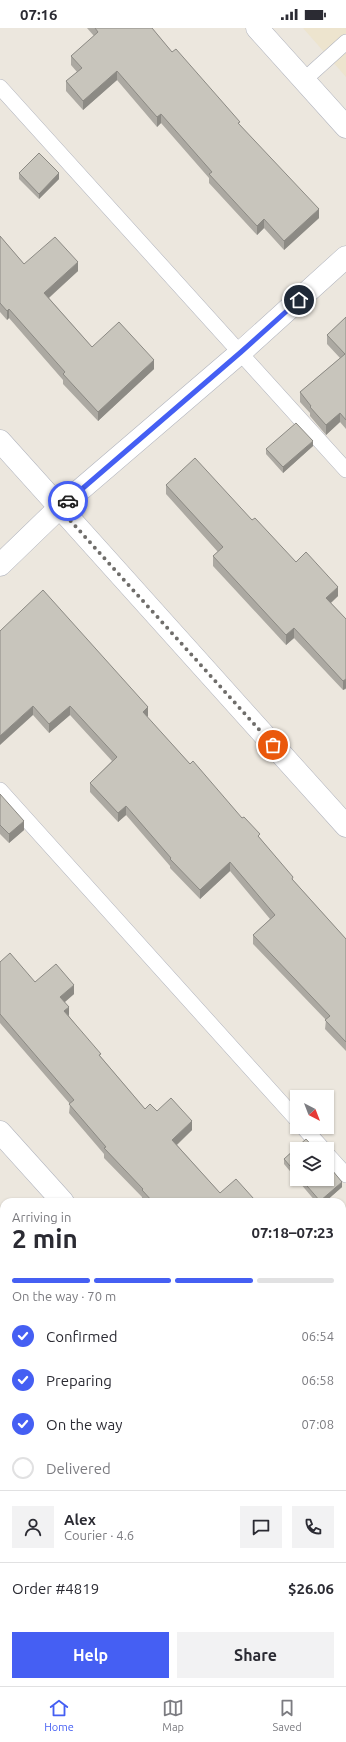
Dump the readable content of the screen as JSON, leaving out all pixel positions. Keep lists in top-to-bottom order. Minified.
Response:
{"north":"bottom right","page":{"status":"07:16","heading":["2 min","Arriving in","07:18–07:23"],"panel":["Alex","Courier · 4.6","Order #4819","$26.06"],"bar":"On the way · 70 m","list":[["Confirmed","06:54"],["Preparing","06:58"],["On the way","07:08"],"Delivered"],"buttons":["Help","Share"],"tabs":["Home","Map","Saved"]}}
